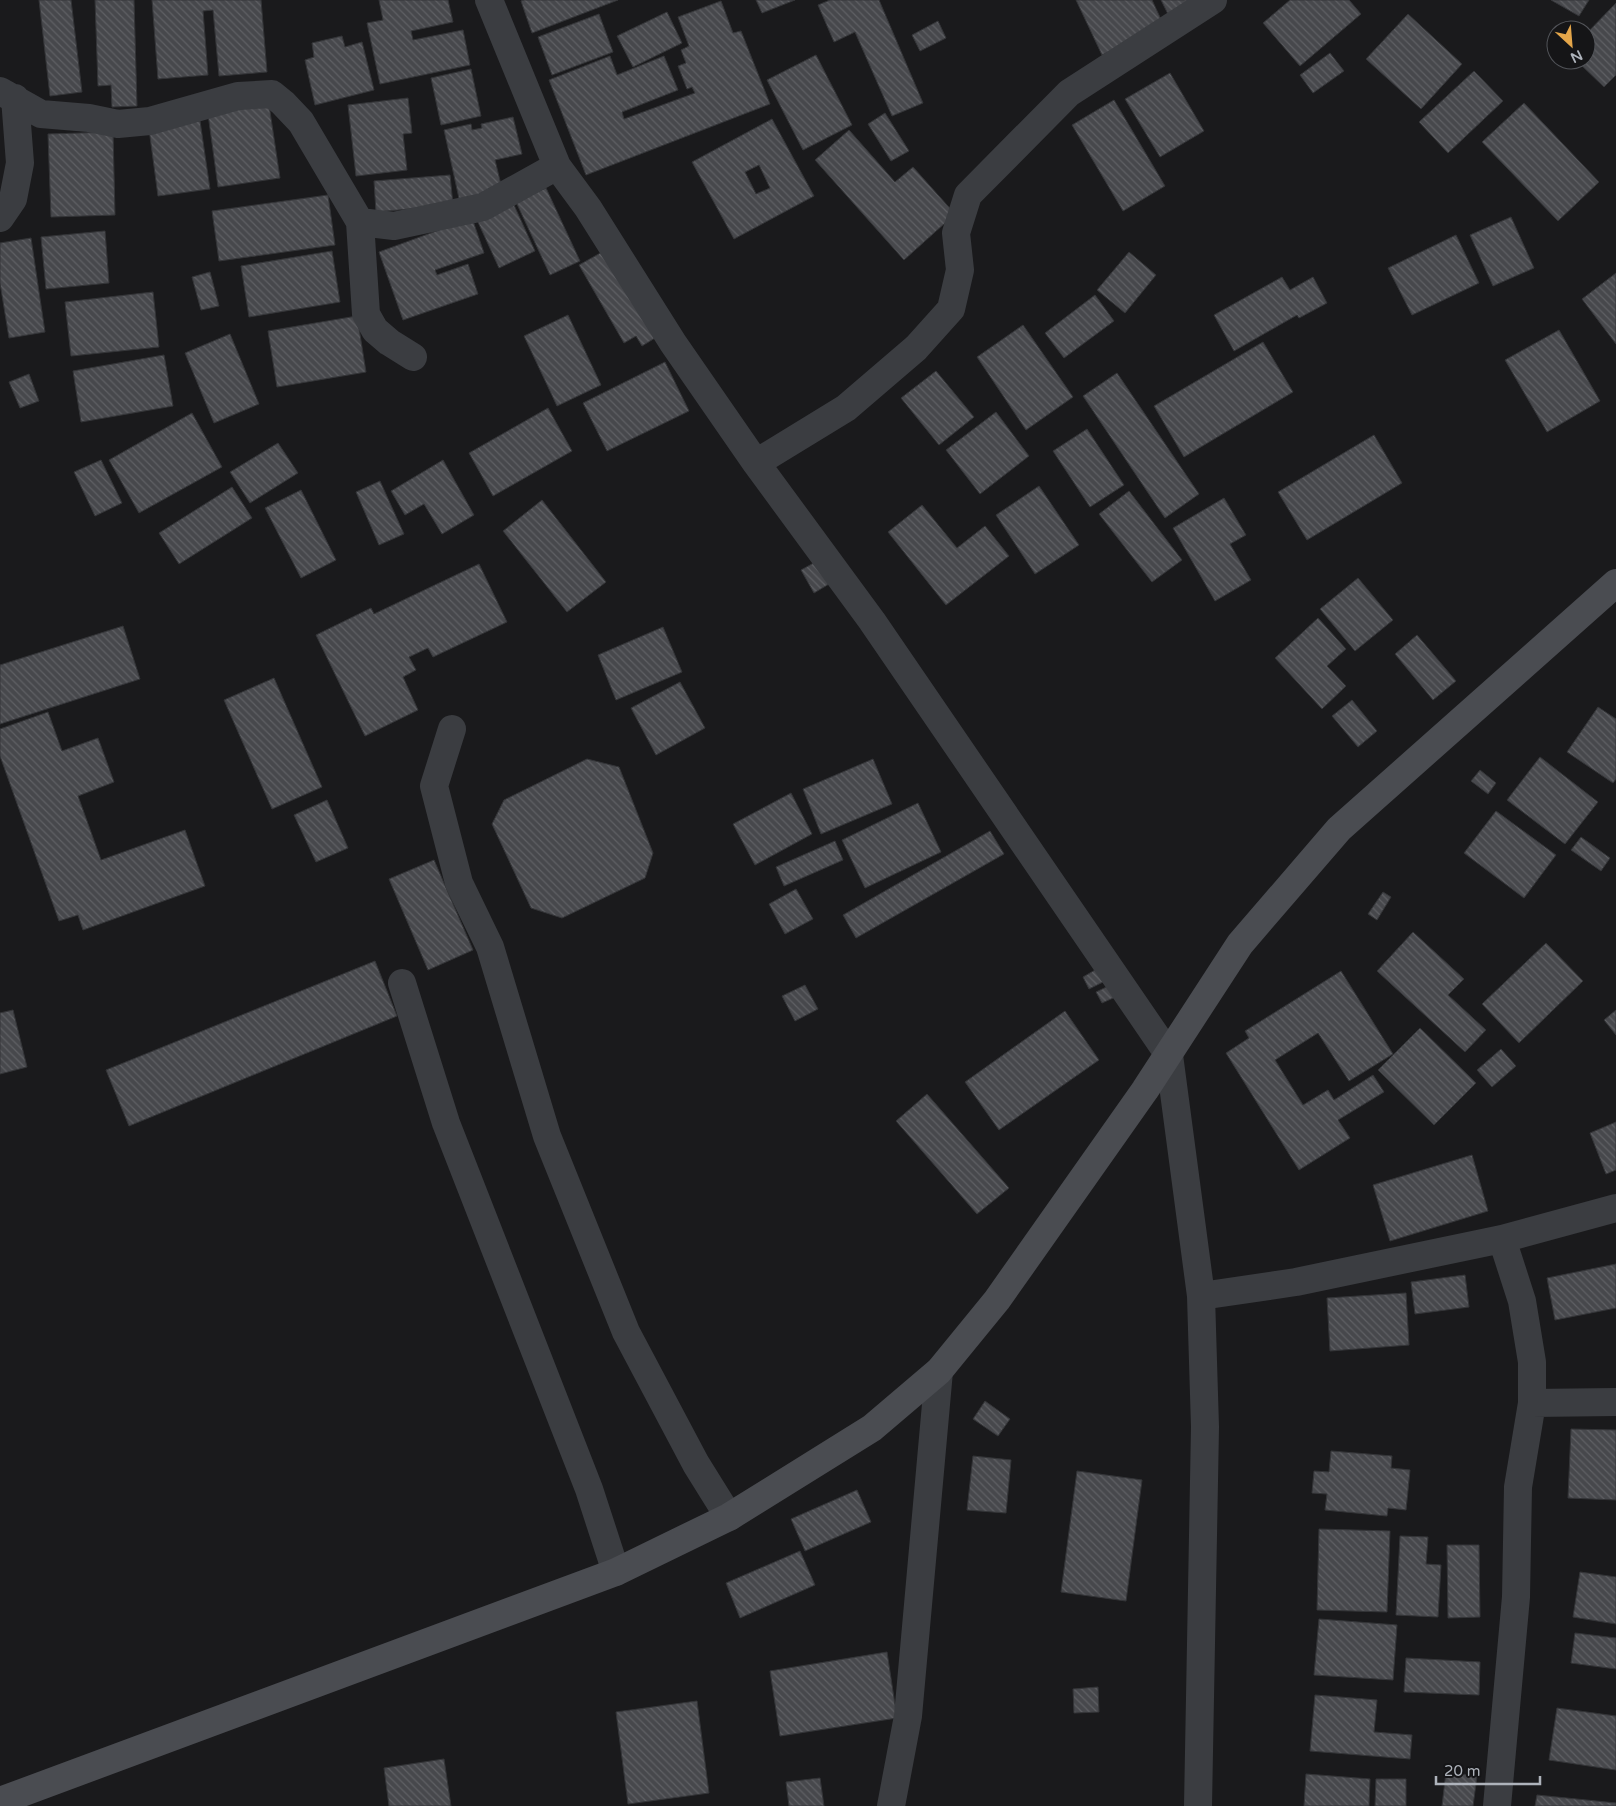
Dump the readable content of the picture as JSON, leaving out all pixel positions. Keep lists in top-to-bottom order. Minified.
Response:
{"scale_bar":"20 m","north":"bottom right"}
